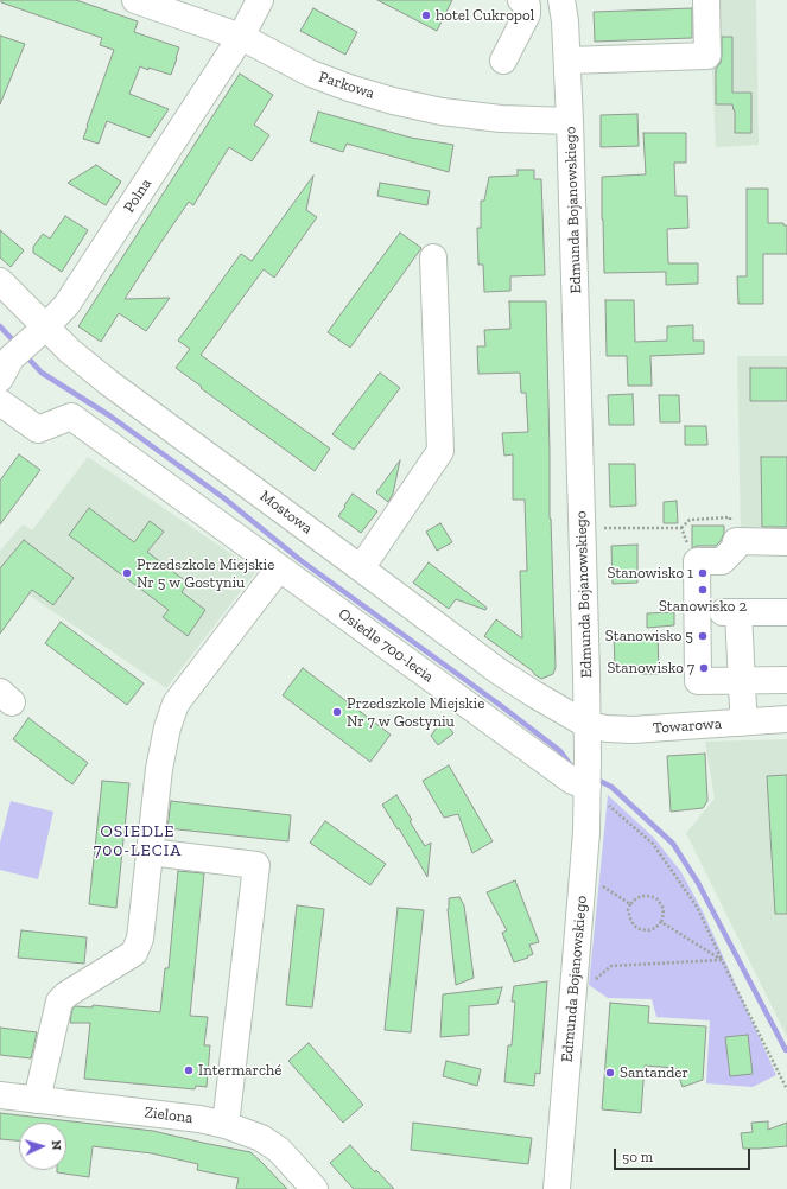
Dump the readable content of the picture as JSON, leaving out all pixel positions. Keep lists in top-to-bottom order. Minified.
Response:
{"streets":{"street":["Parkowa","Polna","Edmunda Bojanowskiego","Mostowa","Osiedle 700-lecia","Towarowa","Zielona"]},"crossings":[["Parkowa","Polna"],["Parkowa","Edmunda Bojanowskiego"],["Polna","Mostowa"],["Edmunda Bojanowskiego","Mostowa"],["Edmunda Bojanowskiego","Osiedle 700-lecia"],["Edmunda Bojanowskiego","Towarowa"],["Mostowa","Towarowa"]],"districts":["OSIEDLE 700-LECIA"],"places":["hotel Cukropol","Przedszkole Miejskie Nr 5 w Gostyniu","Stanowisko 1","Stanowisko 2","Stanowisko 5","Stanowisko 7","Przedszkole Miejskie Nr 7 w Gostyniu","Intermarché","Santander"],"scale_bar":"50 m","north":"right"}
